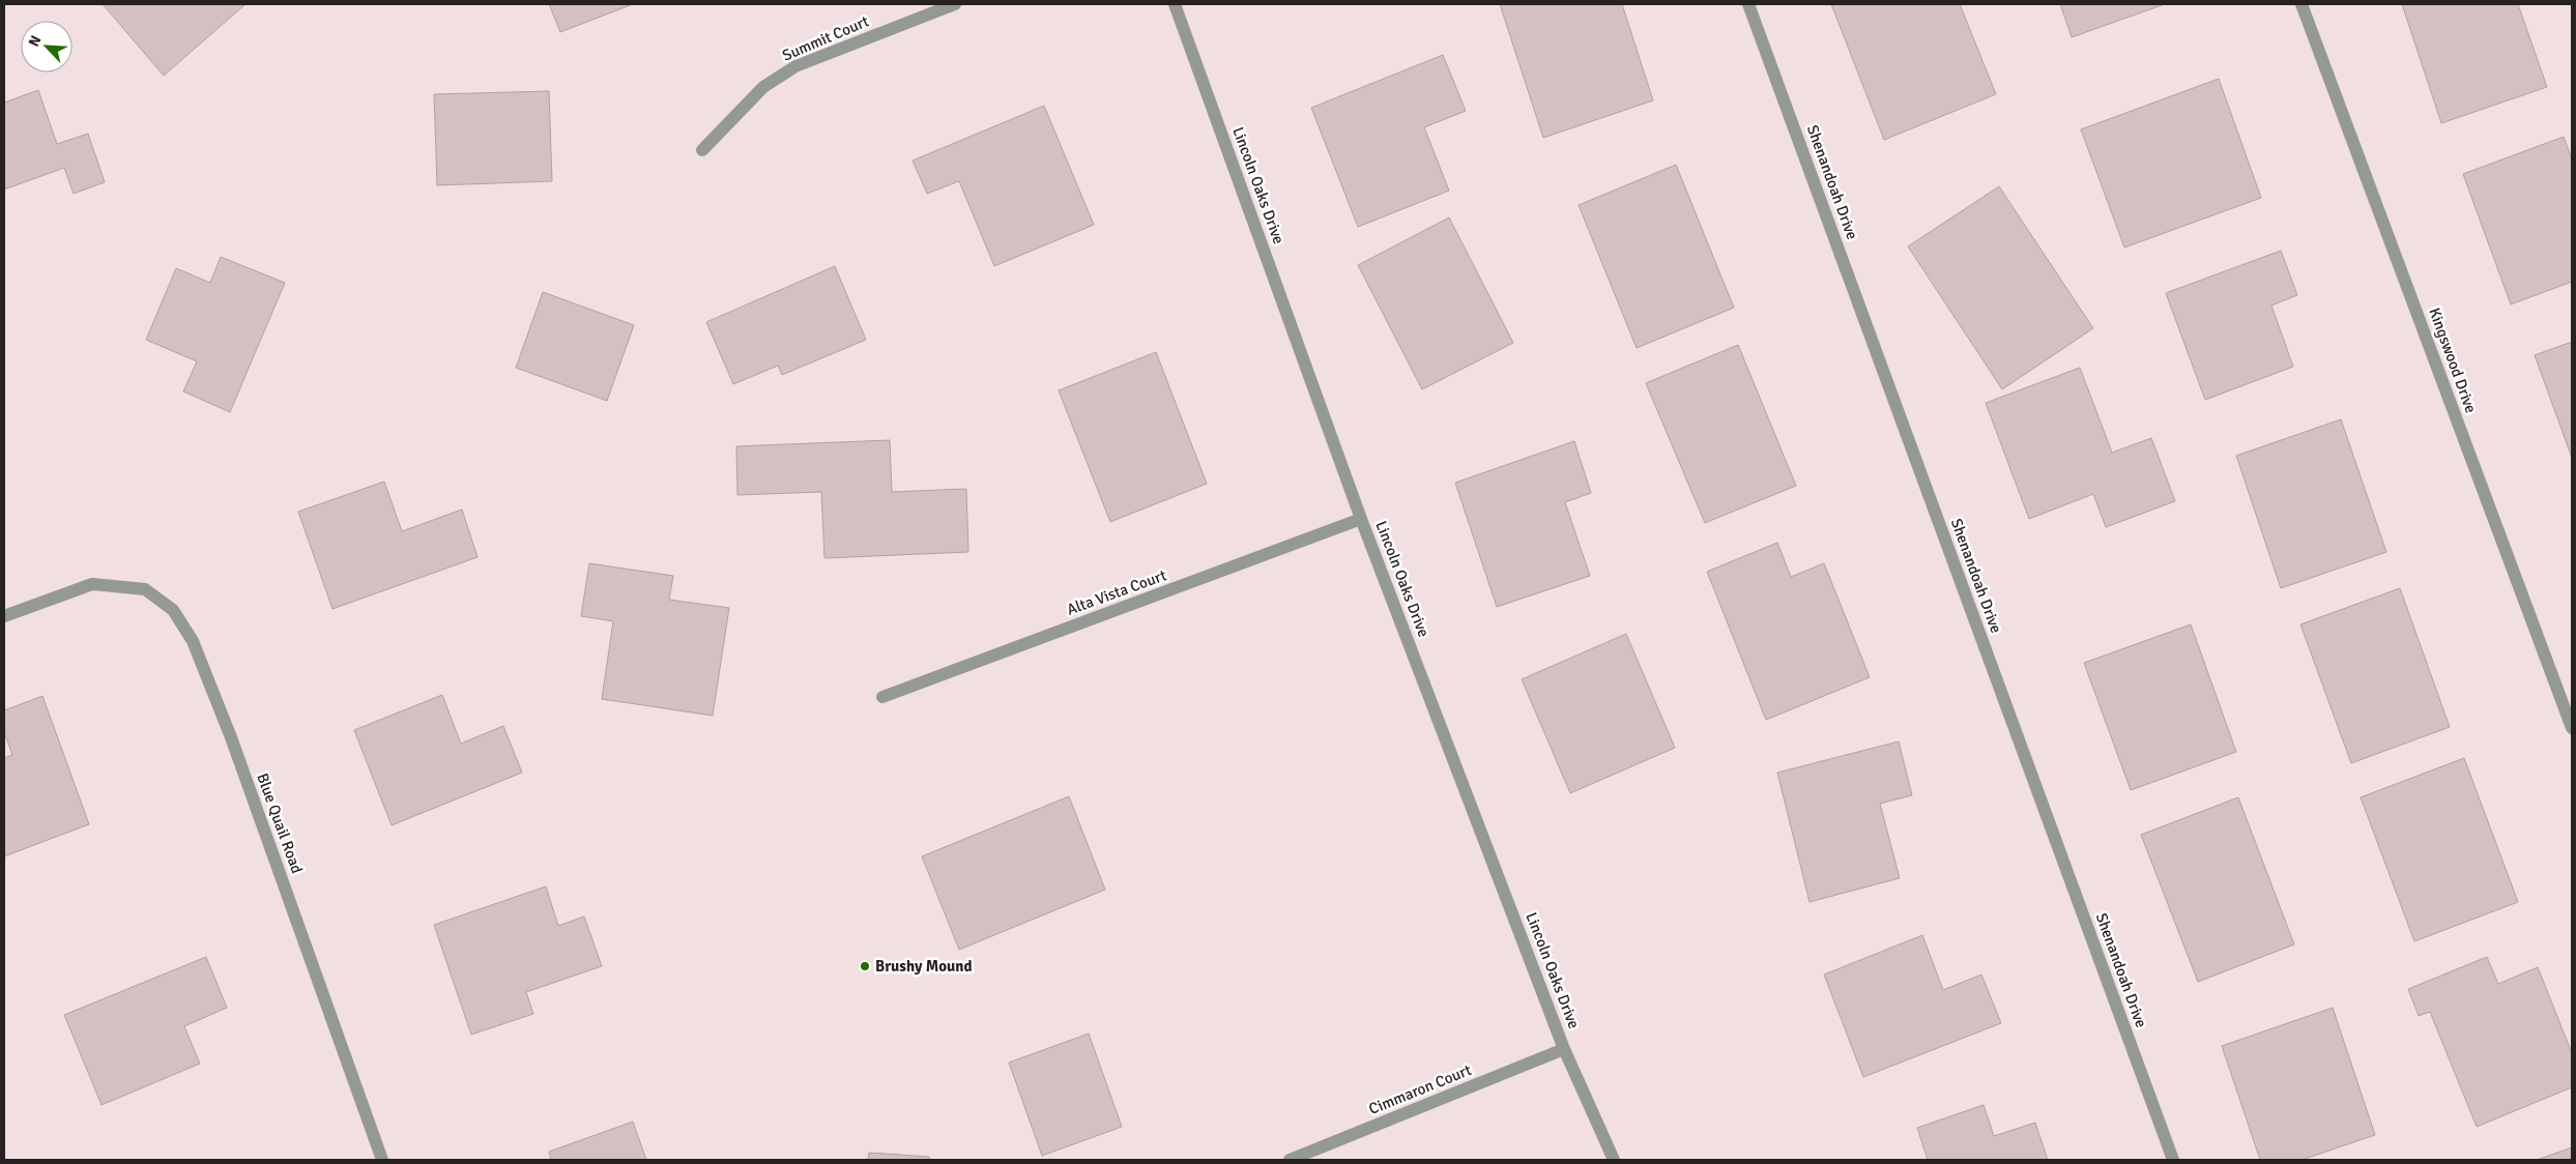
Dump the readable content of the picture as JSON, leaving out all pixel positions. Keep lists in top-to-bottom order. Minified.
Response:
{"streets":{"street":["Summit Court","Shenandoah Drive","Lincoln Oaks Drive","Kingswood Drive","Alta Vista Court","Blue Quail Road","Cimmaron Court"]},"crossings":[["Lincoln Oaks Drive","Alta Vista Court"],["Lincoln Oaks Drive","Cimmaron Court"]],"places":["Brushy Mound"],"north":"top left"}
